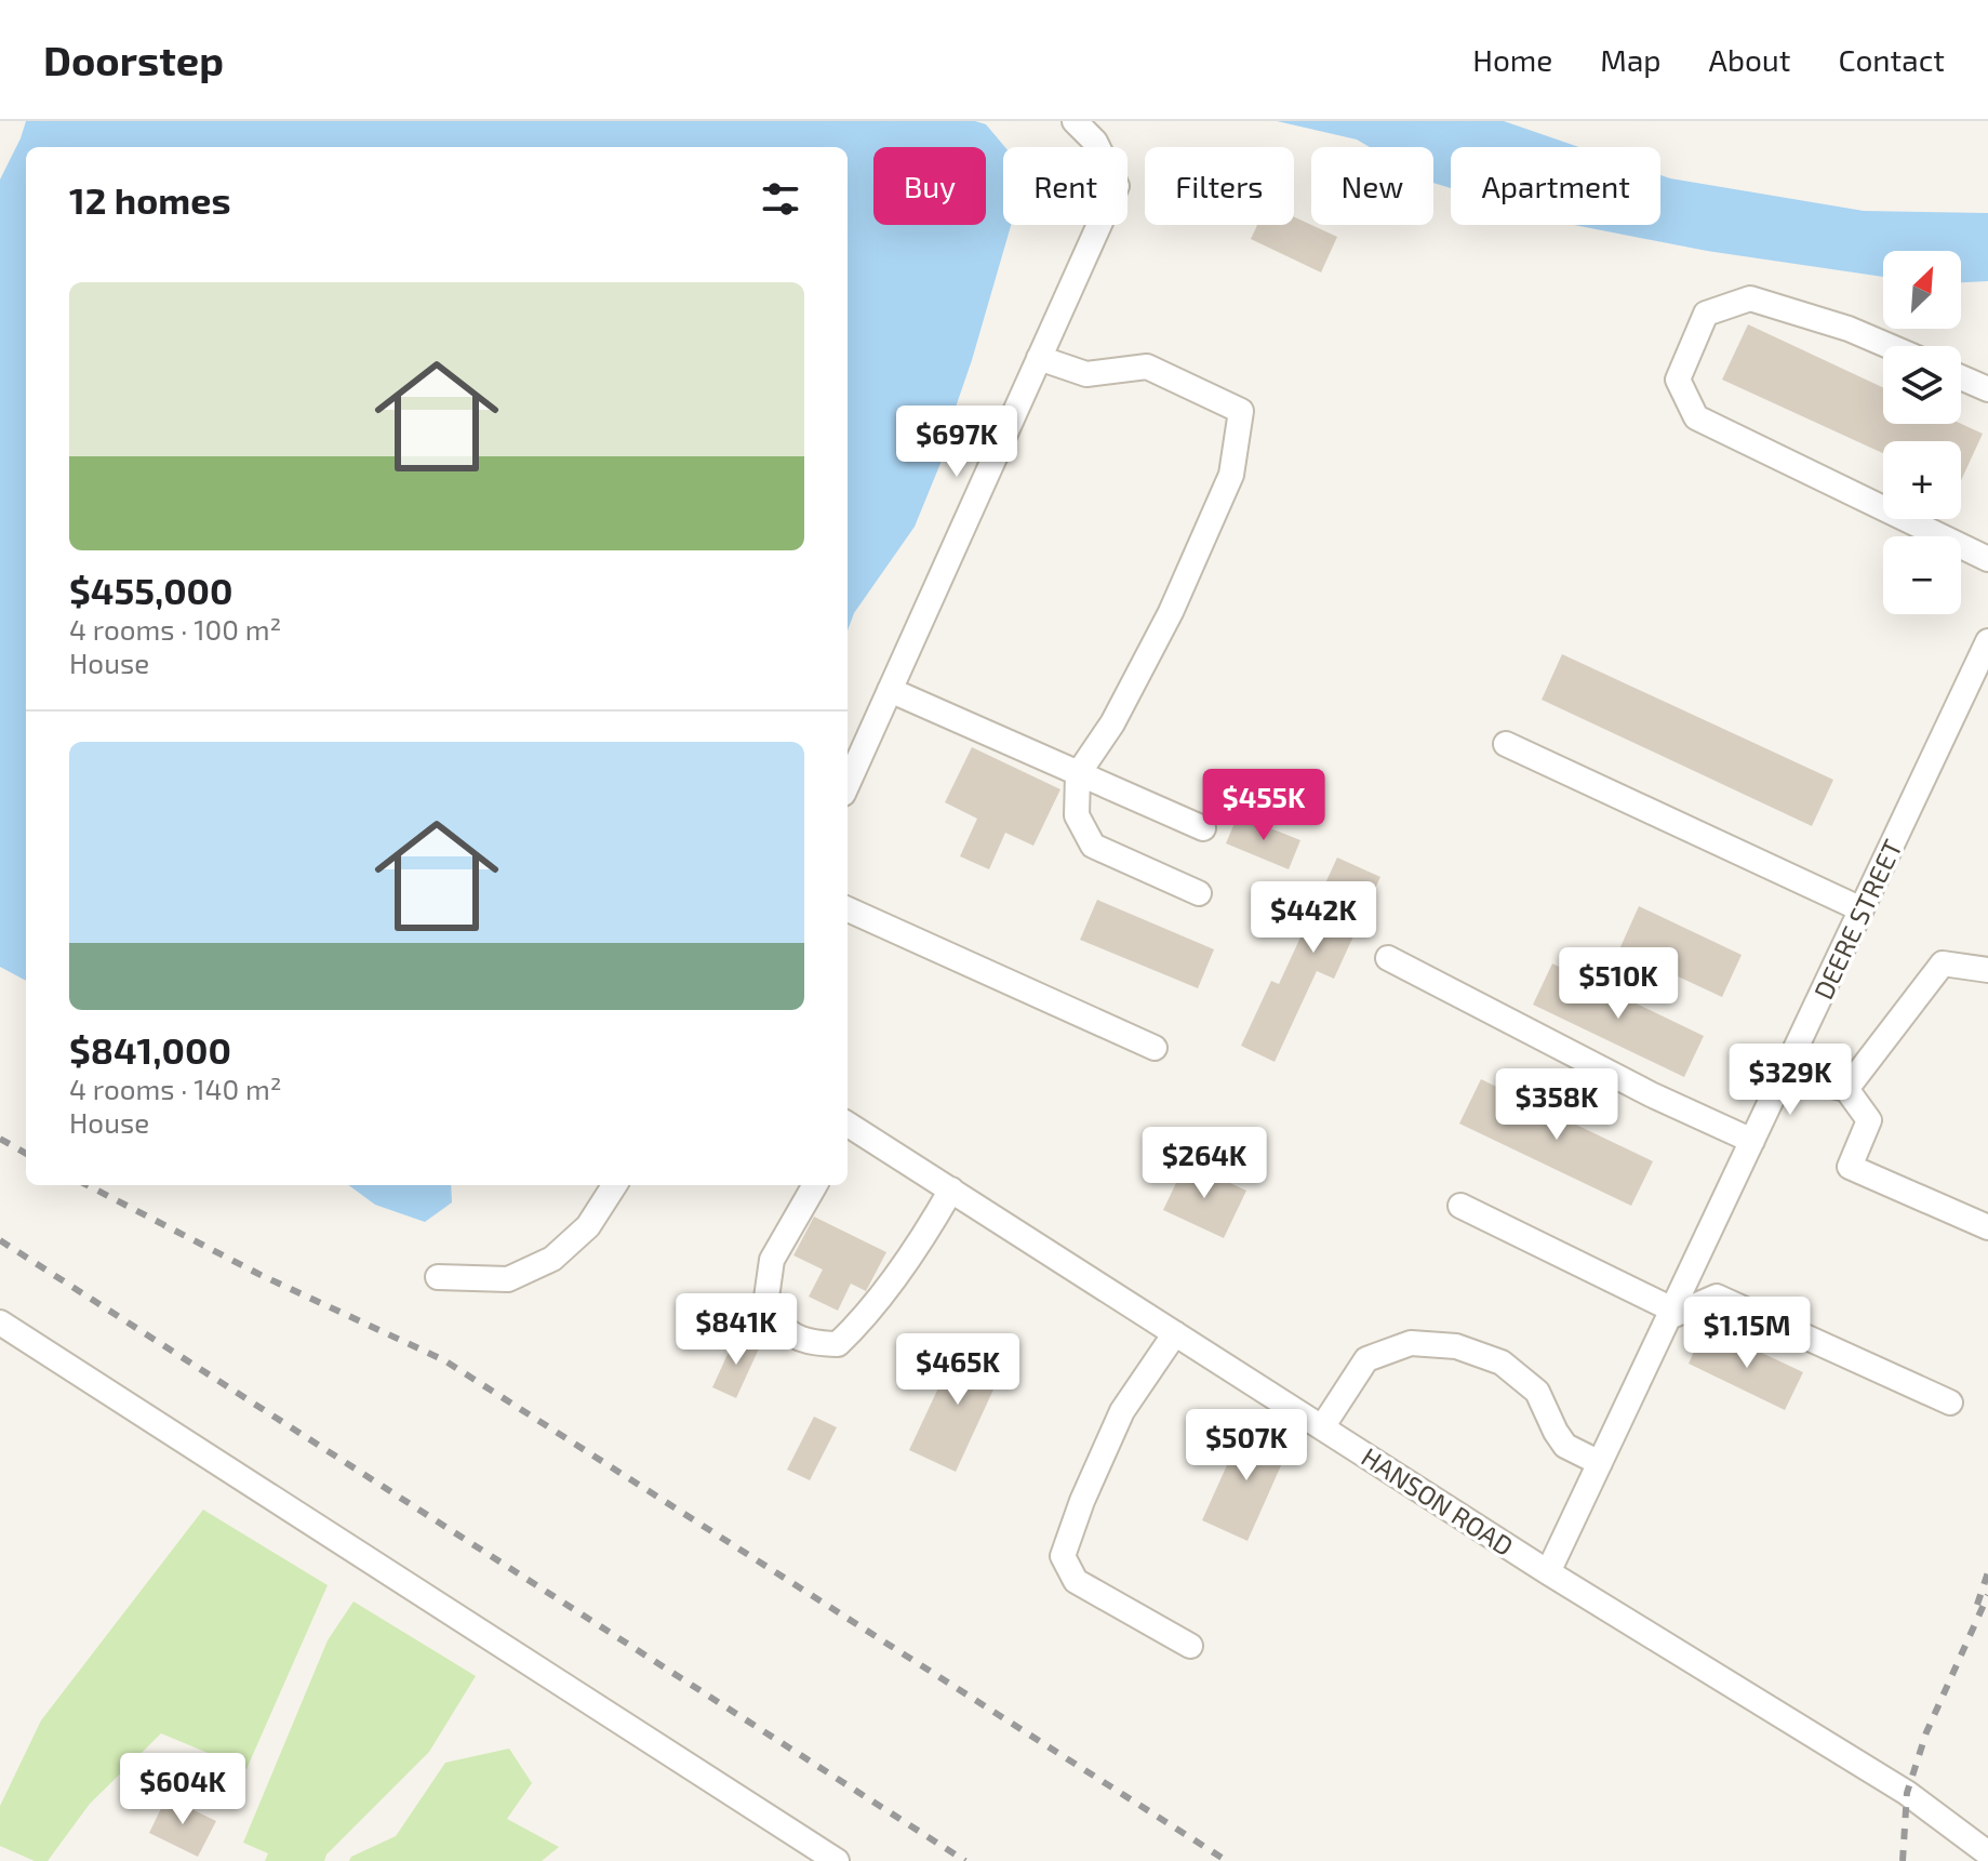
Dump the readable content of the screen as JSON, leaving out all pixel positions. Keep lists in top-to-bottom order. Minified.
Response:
{"streets":{"street":["DEERE STREET","HANSON ROAD"]},"crossings":[["DEERE STREET","HANSON ROAD"]],"north":"top right","page":{"header":"Doorstep","nav":["Home","Map","About","Contact"],"chip":["Buy","Rent","Filters","New","Apartment"],"heading":"12 homes","map_buttons":["+","−"],"list":[{"name":"$455,000","note":"4 rooms · 100 m² · House"},{"name":"$841,000","note":"4 rooms · 140 m² · House"}],"price":["$697K","$455K","$442K","$510K","$329K","$358K","$264K","$841K","$1.15M","$465K","$507K","$604K"]}}
